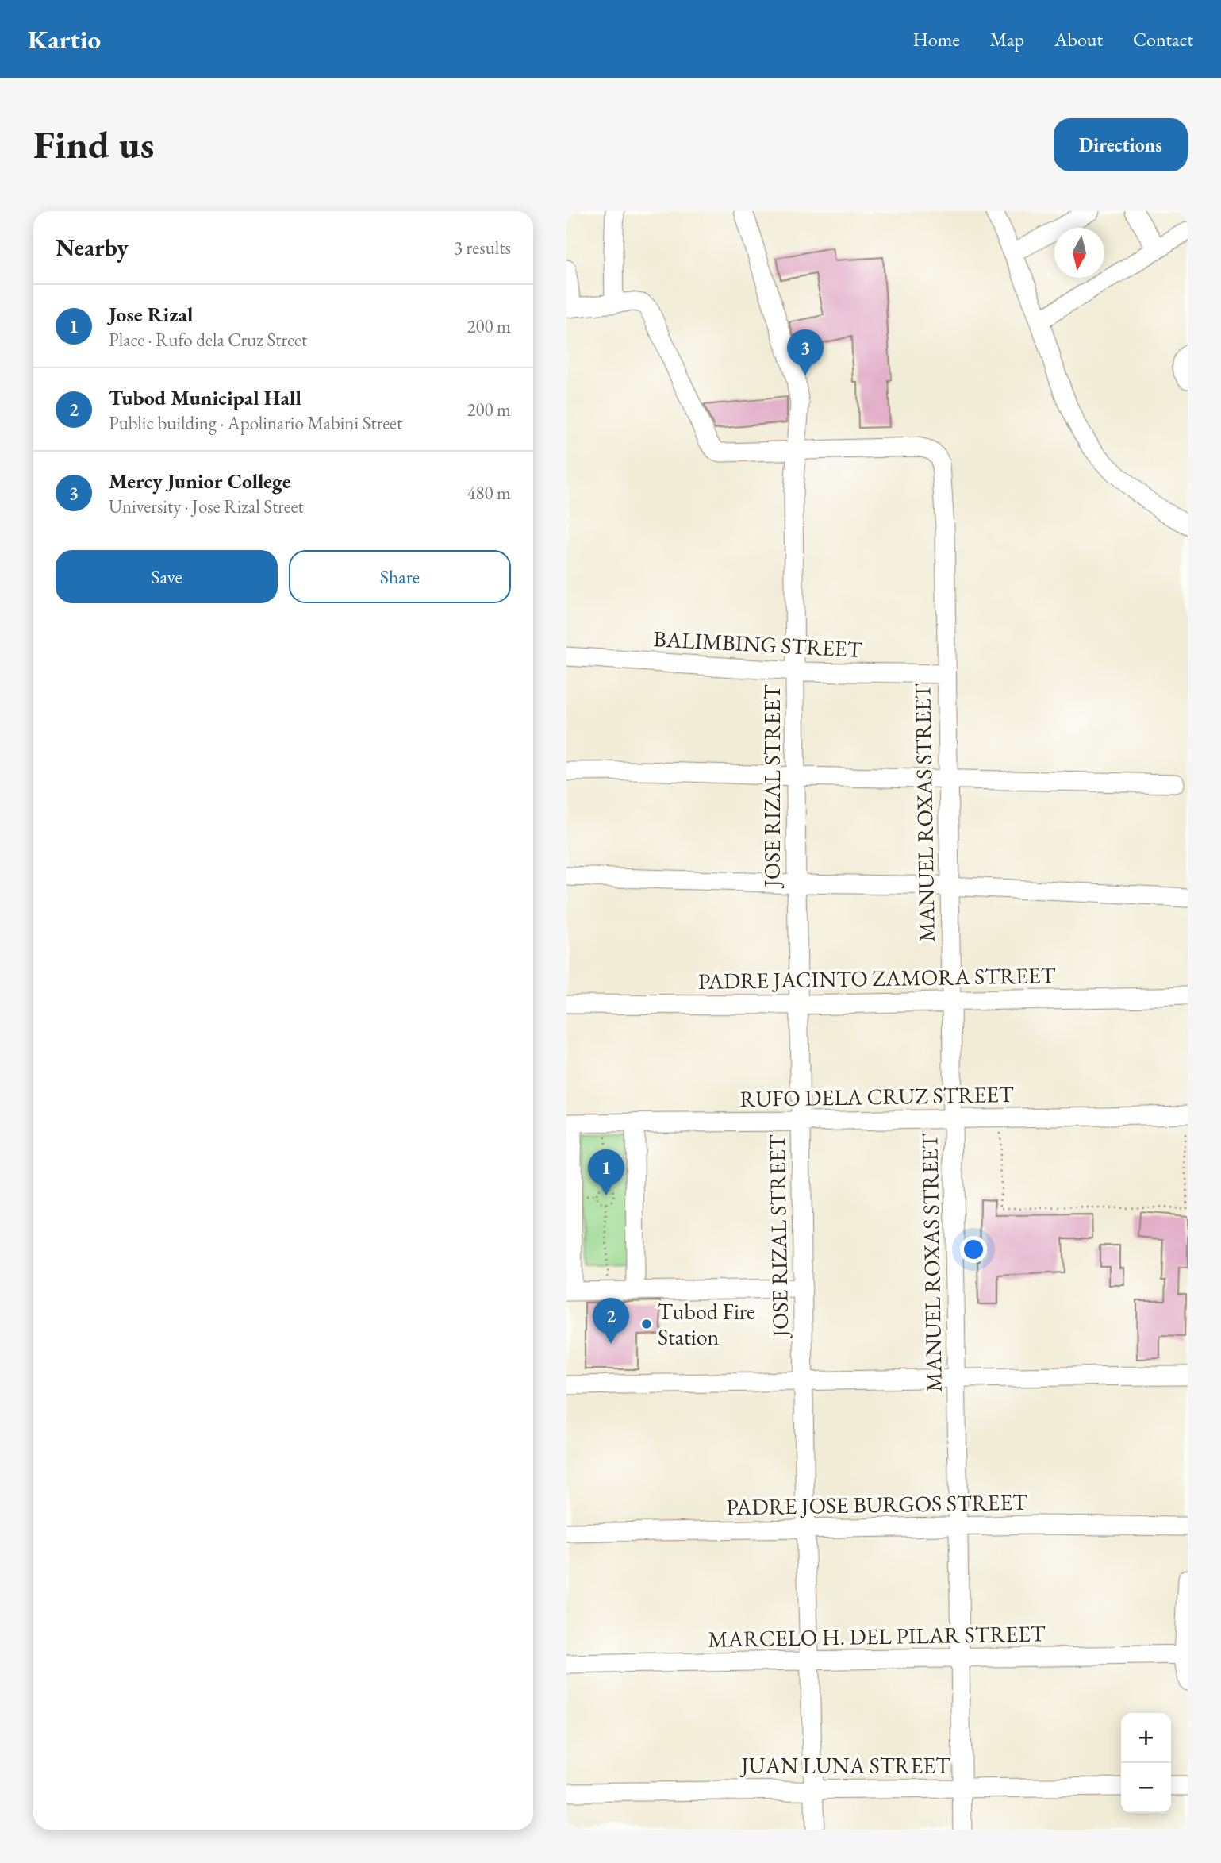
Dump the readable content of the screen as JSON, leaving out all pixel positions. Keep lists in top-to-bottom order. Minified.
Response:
{"streets":{"street":["BALIMBING STREET","JOSE RIZAL STREET","MANUEL ROXAS STREET","PADRE JACINTO ZAMORA STREET","RUFO DELA CRUZ STREET","PADRE JOSE BURGOS STREET","MARCELO H. DEL PILAR STREET","JUAN LUNA STREET"]},"crossings":[["BALIMBING STREET","JOSE RIZAL STREET"],["BALIMBING STREET","MANUEL ROXAS STREET"],["JOSE RIZAL STREET","MANUEL ROXAS STREET"],["JOSE RIZAL STREET","PADRE JACINTO ZAMORA STREET"],["JOSE RIZAL STREET","RUFO DELA CRUZ STREET"],["JOSE RIZAL STREET","PADRE JOSE BURGOS STREET"],["JOSE RIZAL STREET","MARCELO H. DEL PILAR STREET"],["JOSE RIZAL STREET","JUAN LUNA STREET"],["MANUEL ROXAS STREET","PADRE JACINTO ZAMORA STREET"],["MANUEL ROXAS STREET","RUFO DELA CRUZ STREET"],["MANUEL ROXAS STREET","PADRE JOSE BURGOS STREET"],["MANUEL ROXAS STREET","MARCELO H. DEL PILAR STREET"],["MANUEL ROXAS STREET","JUAN LUNA STREET"]],"places":["Tubod Fire Station"],"north":"bottom","page":{"header":"Kartio","nav":["Home","Map","About","Contact"],"buttons":["Directions",["Save","Share"]],"title":"Find us","heading":["Nearby","3 results"],"list":[{"mark":"1","name":"Jose Rizal","note":"Place · Rufo dela Cruz Street","value":"200 m"},{"mark":"2","name":"Tubod Municipal Hall","note":"Public building · Apolinario Mabini Street","value":"200 m"},{"mark":"3","name":"Mercy Junior College","note":"University · Jose Rizal Street","value":"480 m"}],"pins":["3","1","2"],"map_buttons":["+","−"]}}
